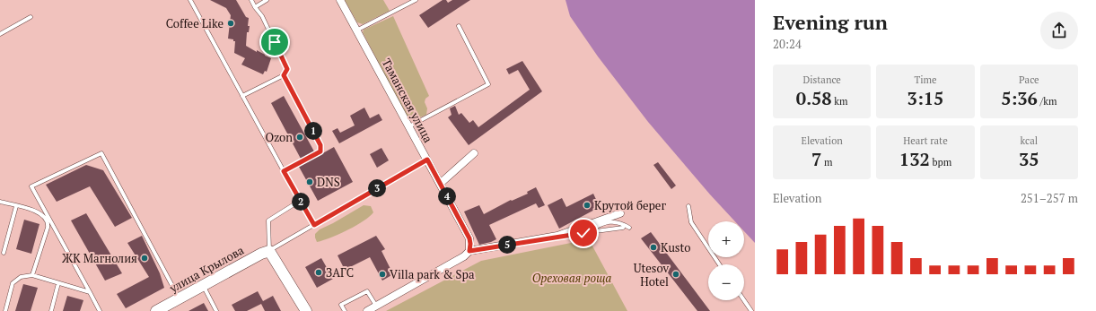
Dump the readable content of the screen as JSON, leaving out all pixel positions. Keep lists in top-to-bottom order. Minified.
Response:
{"streets":{"street":["Таманская улица","улица Крылова"]},"parks":["Ореховая роща"],"places":["Coffee Like","Ozon","DNS","Крутой берег","Kusto","ЖК Магнолия","ЗАГС","Villa park & Spa","Utesov Hotel"],"page":{"heading":["Evening run","20:24"],"stats":[["Distance","0.58 km"],["Time","3:15"],["Pace","5:36 /km"],["Elevation","7 m"],["Heart rate","132 bpm"],["kcal","35"]],"pins":["1","3","4","2","5"],"chart":["Elevation","251–257 m"],"map_buttons":["+","−"]}}
